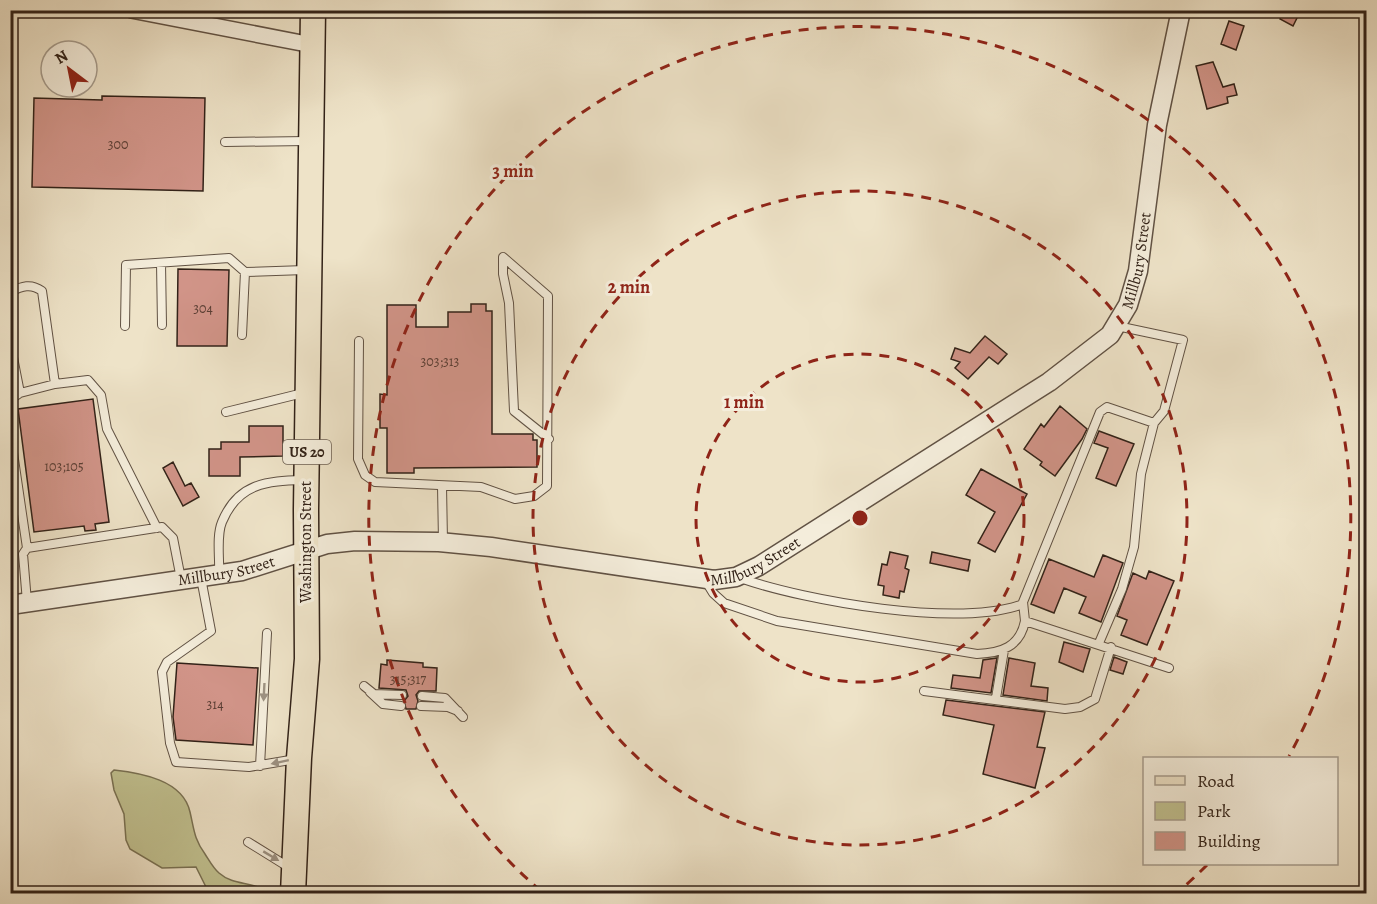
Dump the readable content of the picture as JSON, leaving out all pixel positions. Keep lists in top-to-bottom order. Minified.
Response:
{"streets":{"main road":["US 20","Washington Street"],"street":["Millbury Street"]},"crossings":[["Millbury Street","Washington Street"]],"house_numbers":["300","304","303;313","103;105","315;317","314"],"legend":["Road","Park","Building"],"north":"top left","rings":["3 min","2 min","1 min"]}
